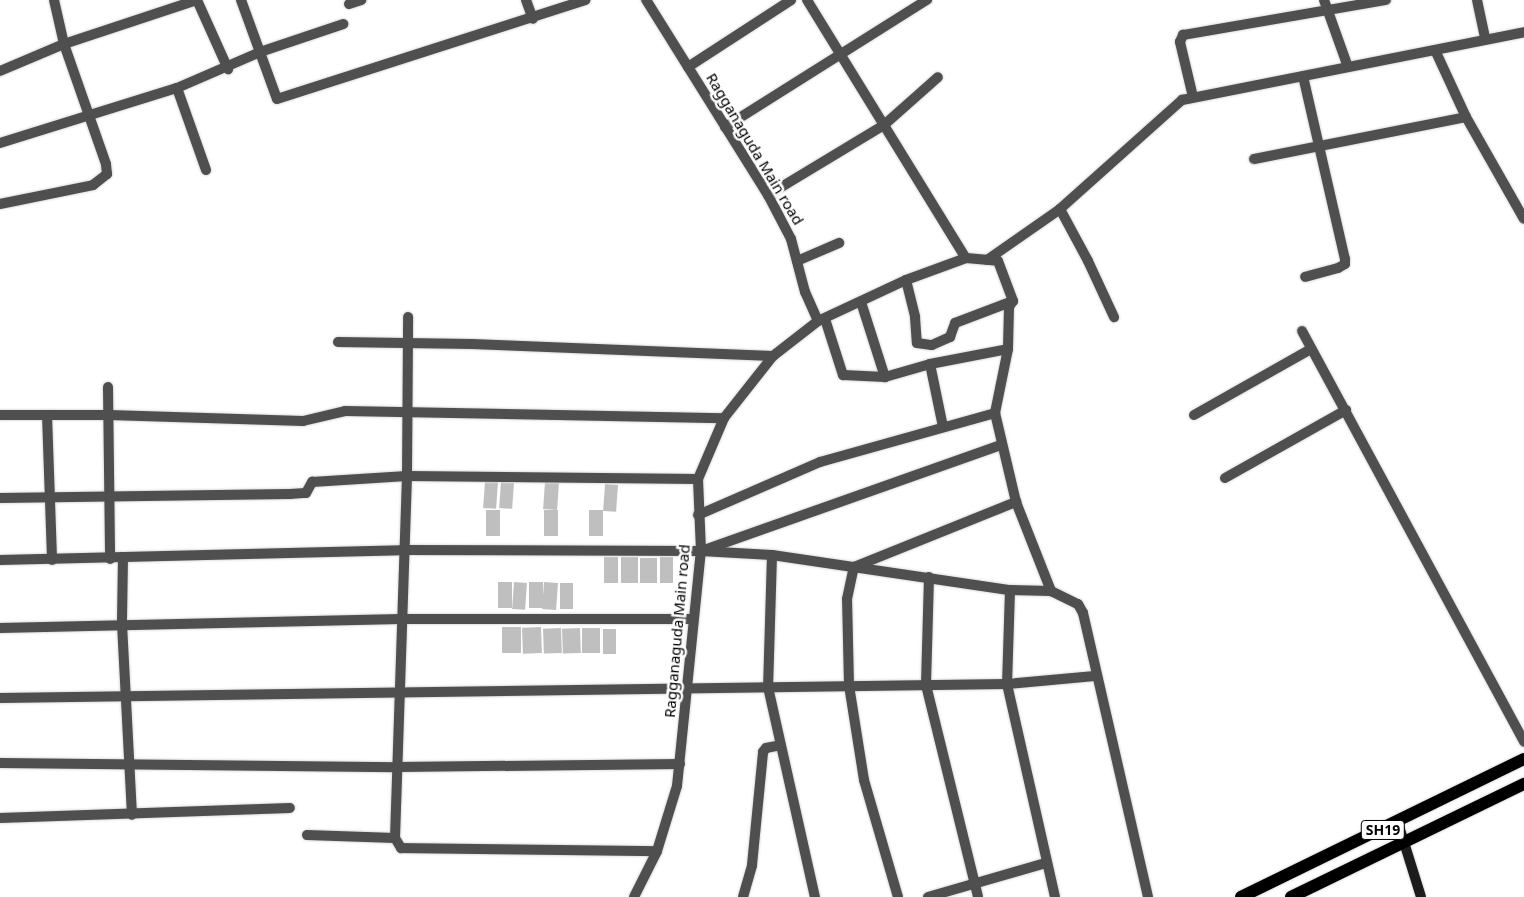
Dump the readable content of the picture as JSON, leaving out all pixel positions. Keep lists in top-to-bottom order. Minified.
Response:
{"streets":{"main road":["SH19"],"street":["Ragganaguda Main road"]}}
